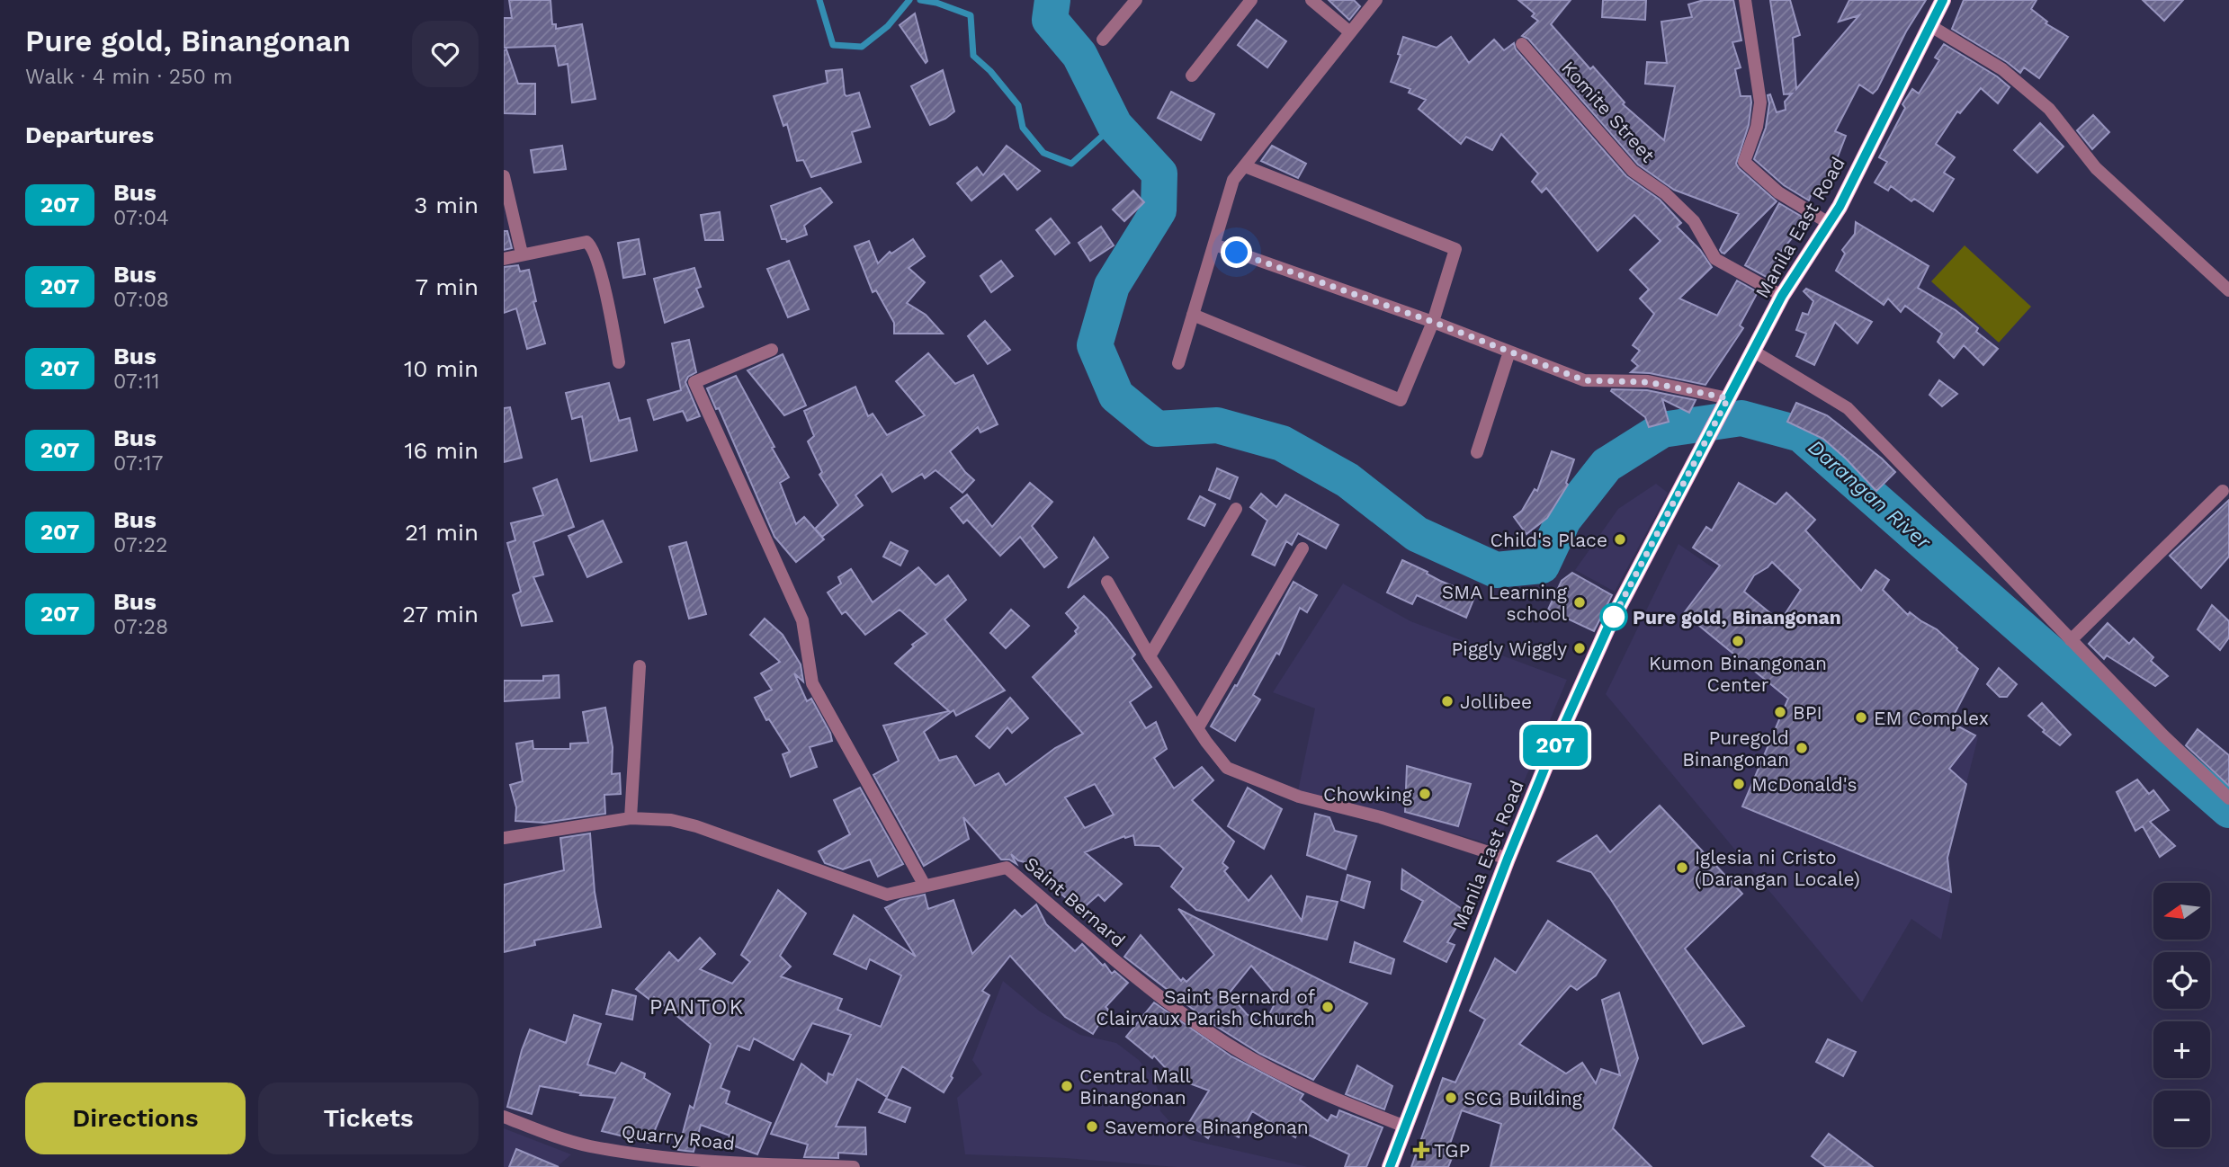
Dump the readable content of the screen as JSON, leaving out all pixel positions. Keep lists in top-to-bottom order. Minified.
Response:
{"streets":{"main road":["Manila East Road"],"street":["Komite Street","Saint Bernard","Quarry Road"]},"crossings":[["Komite Street","Manila East Road"],["Manila East Road","Saint Bernard"]],"districts":["PANTOK"],"water":["Darangan River"],"places":{"other":["Child's Place","SMA Learning school","Pure gold, Binangonan","Kumon Binangonan Center","Piggly Wiggly","Jollibee","BPI","EM Complex","Puregold Binangonan","McDonald's","Chowking","Iglesia ni Cristo (Darangan Locale)","Saint Bernard of Clairvaux Parish Church","Central Mall Binangonan","SCG Building","Savemore Binangonan"],"health":["TGP"]},"lines":["bus line 207"],"north":"left","page":{"heading":[["Pure gold, Binangonan","Walk · 4 min · 250 m"],"Departures"],"on_map":"207","list":[{"mark":"207","name":"Bus","note":"07:04","value":"3 min"},{"mark":"207","name":"Bus","note":"07:08","value":"7 min"},{"mark":"207","name":"Bus","note":"07:11","value":"10 min"},{"mark":"207","name":"Bus","note":"07:17","value":"16 min"},{"mark":"207","name":"Bus","note":"07:22","value":"21 min"},{"mark":"207","name":"Bus","note":"07:28","value":"27 min"}],"map_buttons":["+","−"],"buttons":["Directions","Tickets"]}}
